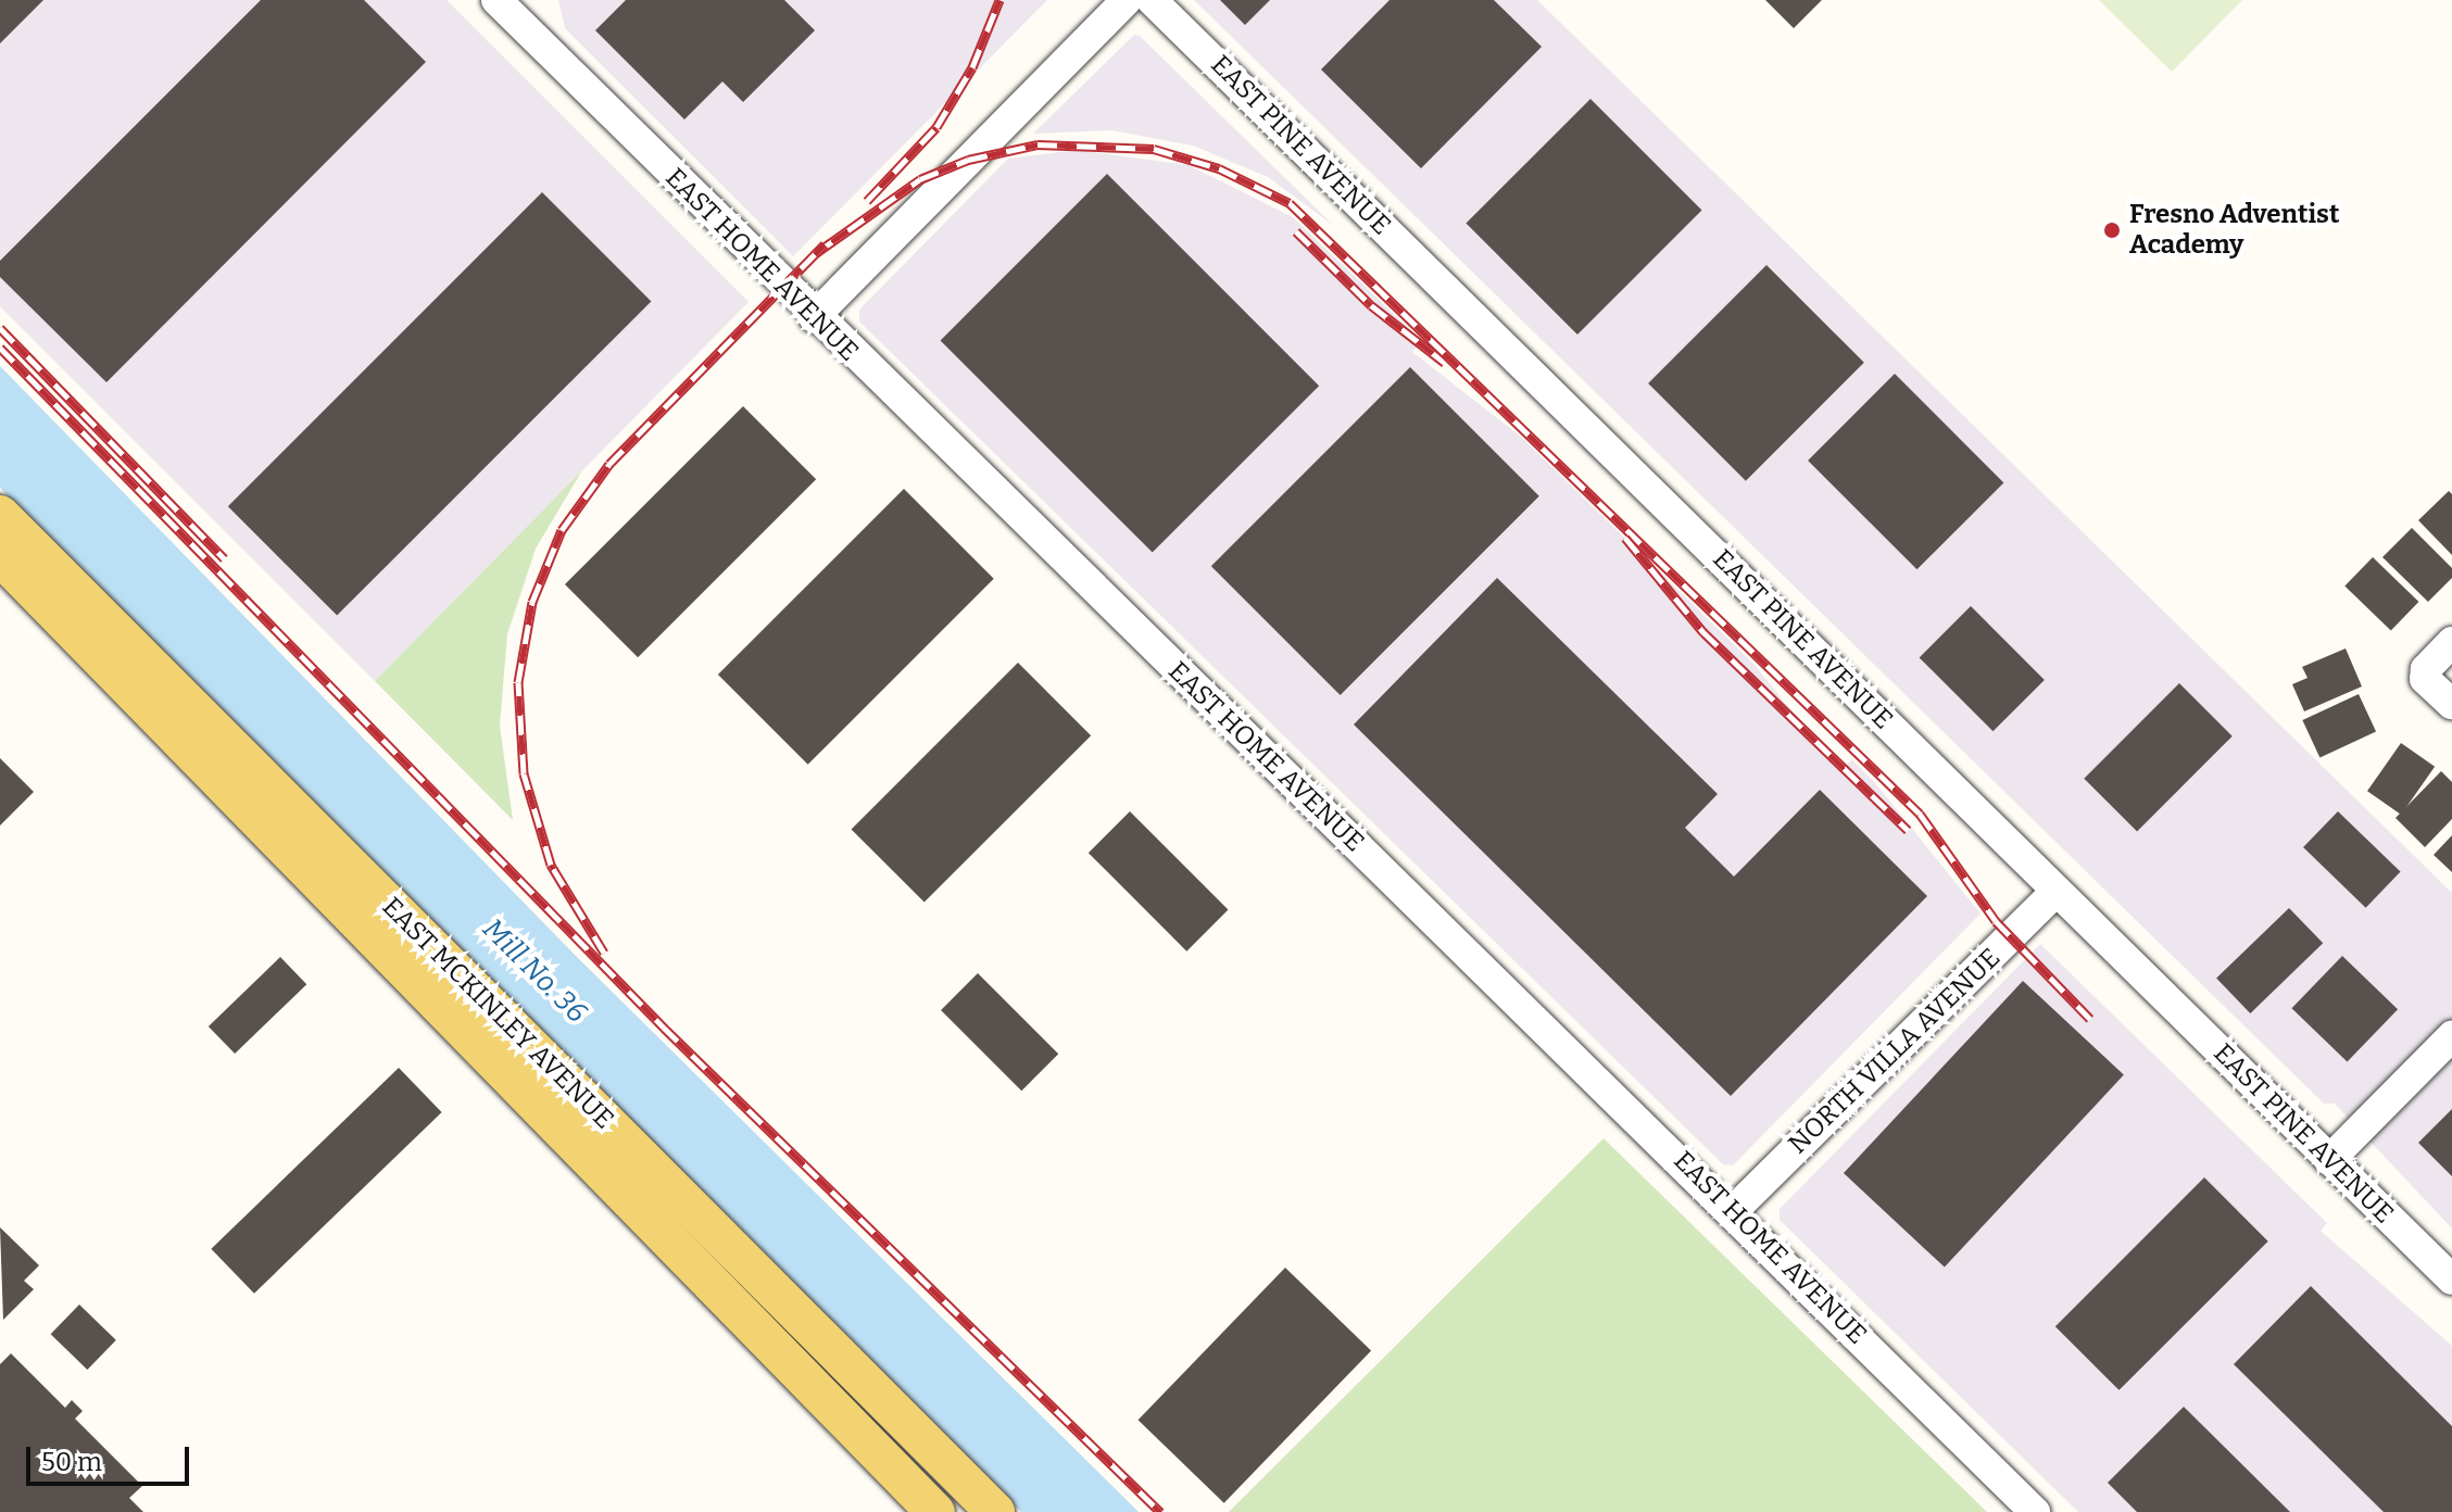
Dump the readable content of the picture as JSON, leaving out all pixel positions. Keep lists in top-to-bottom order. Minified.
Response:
{"streets":{"main road":["EAST MCKINLEY AVENUE"],"street":["EAST PINE AVENUE","EAST HOME AVENUE","NORTH VILLA AVENUE"]},"crossings":[["EAST PINE AVENUE","NORTH VILLA AVENUE"],["EAST HOME AVENUE","NORTH VILLA AVENUE"]],"water":["Mill No. 36"],"places":["Fresno Adventist Academy"],"scale_bar":"50 m"}
